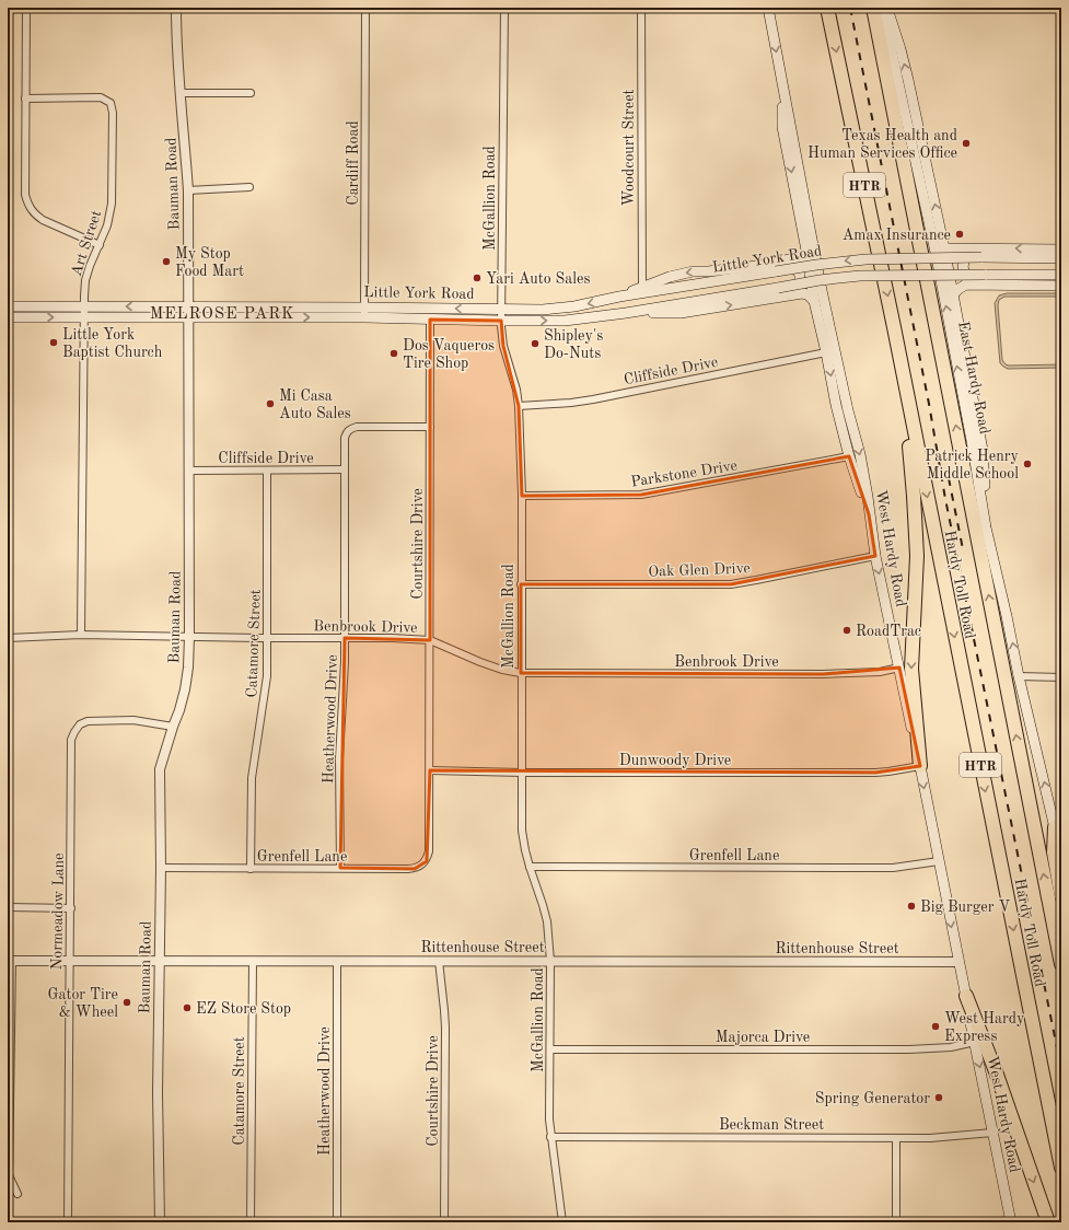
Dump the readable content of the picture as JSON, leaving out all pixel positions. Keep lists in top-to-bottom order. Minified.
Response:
{"streets":{"highway":["HTR","Hardy Toll Road"],"main road":["Little York Road","East Hardy Road","West Hardy Road"],"street":["Woodcourt Street","Cardiff Road","Bauman Road","McGallion Road","Art Street","Cliffside Drive","Parkstone Drive","Courtshire Drive","Oak Glen Drive","Benbrook Drive","Catamore Street","Heatherwood Drive","Dunwoody Drive","Grenfell Lane","Normeadow Lane","Rittenhouse Street","Majorca Drive","Beckman Street"]},"crossings":[["Cardiff Road","Little York Road"],["Bauman Road","Little York Road"],["Bauman Road","Cliffside Drive"],["Bauman Road","Benbrook Drive"],["Bauman Road","Grenfell Lane"],["Bauman Road","Normeadow Lane"],["Bauman Road","Rittenhouse Street"],["McGallion Road","Little York Road"],["McGallion Road","Cliffside Drive"],["McGallion Road","Parkstone Drive"],["McGallion Road","Oak Glen Drive"],["McGallion Road","Benbrook Drive"],["McGallion Road","Dunwoody Drive"],["McGallion Road","Grenfell Lane"],["McGallion Road","Rittenhouse Street"],["McGallion Road","Majorca Drive"],["McGallion Road","Beckman Street"],["Art Street","Little York Road"],["Art Street","Benbrook Drive"],["Little York Road","East Hardy Road"],["Little York Road","Courtshire Drive"],["Little York Road","West Hardy Road"],["Cliffside Drive","Catamore Street"],["Cliffside Drive","Heatherwood Drive"],["Courtshire Drive","Benbrook Drive"],["Courtshire Drive","Heatherwood Drive"],["Courtshire Drive","Dunwoody Drive"],["Courtshire Drive","Grenfell Lane"],["Courtshire Drive","Rittenhouse Street"],["West Hardy Road","Oak Glen Drive"],["West Hardy Road","Benbrook Drive"],["West Hardy Road","Dunwoody Drive"],["West Hardy Road","Grenfell Lane"],["West Hardy Road","Rittenhouse Street"],["West Hardy Road","Majorca Drive"],["West Hardy Road","Beckman Street"],["Benbrook Drive","Catamore Street"],["Benbrook Drive","Heatherwood Drive"],["Catamore Street","Grenfell Lane"],["Catamore Street","Rittenhouse Street"],["Heatherwood Drive","Grenfell Lane"],["Heatherwood Drive","Rittenhouse Street"],["Normeadow Lane","Rittenhouse Street"]],"districts":["MELROSE PARK"],"places":["Texas Health and Human Services Office","Amax Insurance","My Stop Food Mart","Yari Auto Sales","Little York Baptist Church","Shipley's Do-Nuts","Dos Vaqueros Tire Shop","Mi Casa Auto Sales","Patrick Henry Middle School","RoadTrac","Big Burger V","Gator Tire & Wheel","EZ Store Stop","West Hardy Express","Spring Generator"]}
